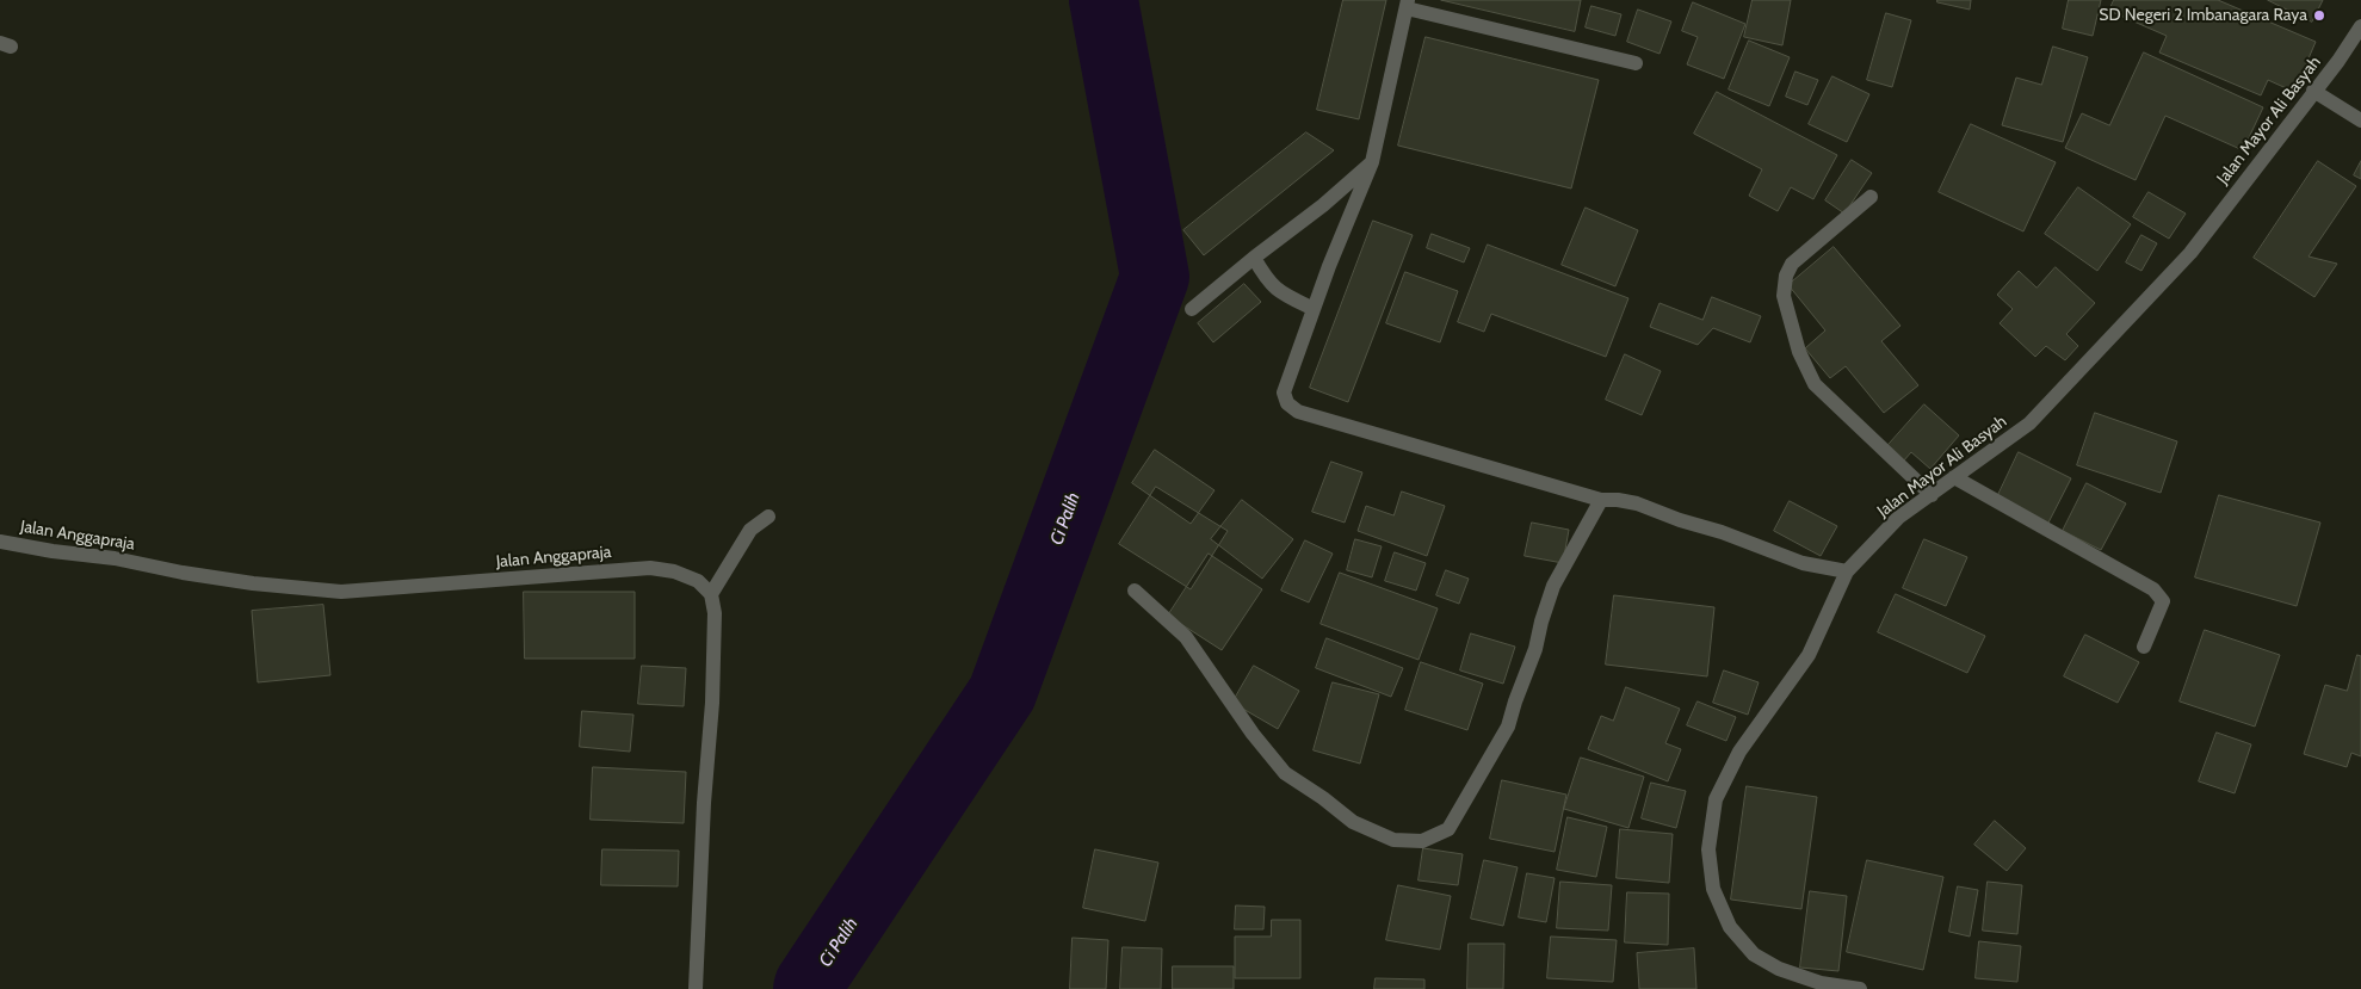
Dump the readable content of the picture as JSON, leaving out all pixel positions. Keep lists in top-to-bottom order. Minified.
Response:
{"streets":{"street":["Jalan Mayor Ali Basyah","Jalan Anggapraja"]},"water":["Ci Palih"],"places":["SD Negeri 2 Imbanagara Raya"]}
